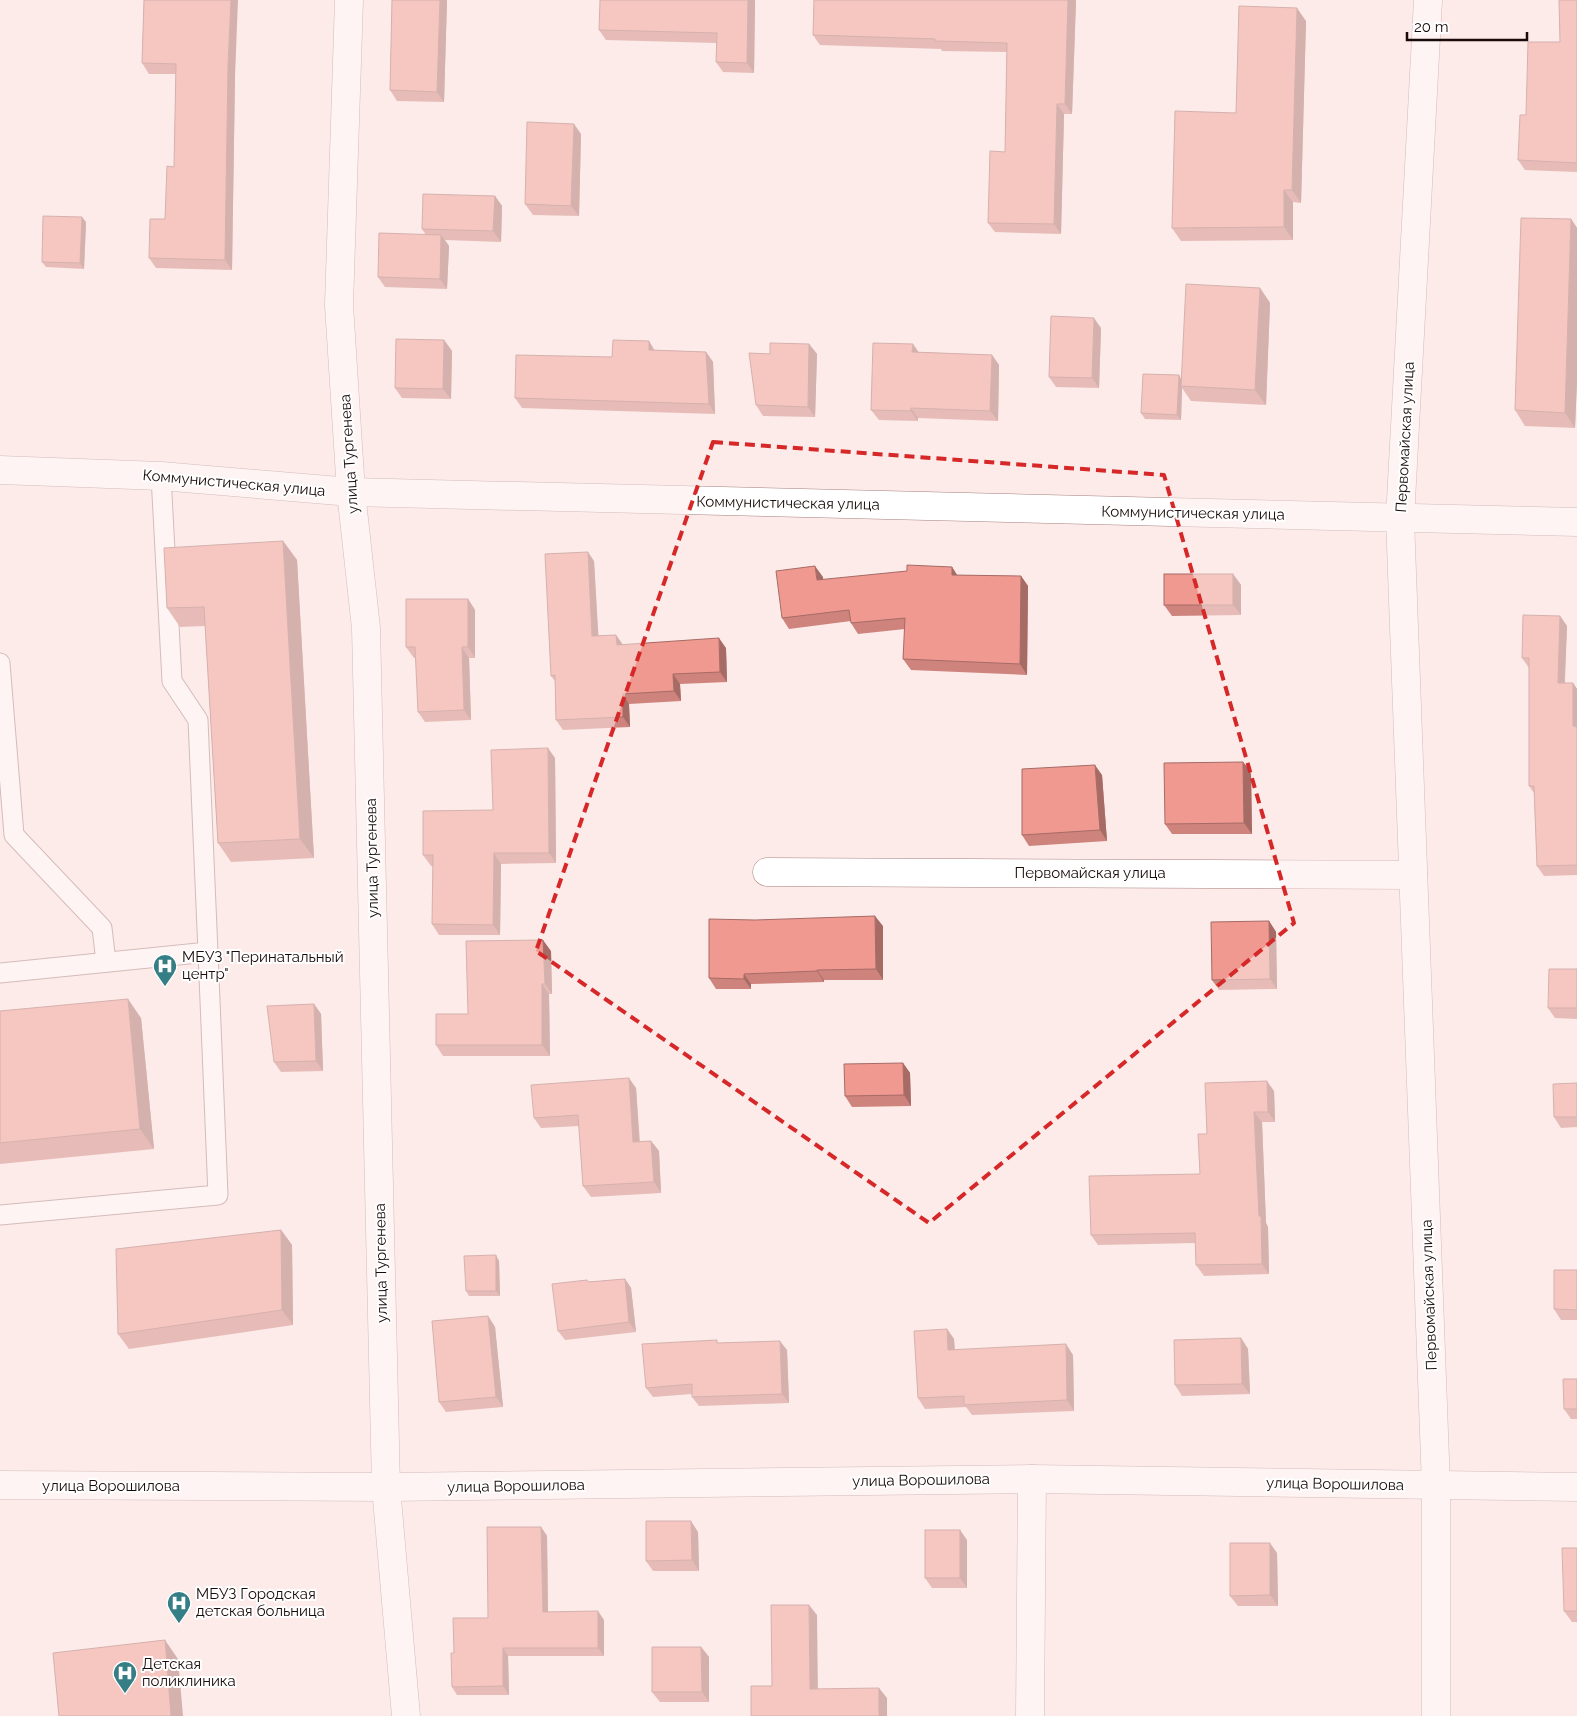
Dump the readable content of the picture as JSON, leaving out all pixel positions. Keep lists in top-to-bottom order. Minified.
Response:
{"streets":{"street":["Первомайская улица","улица Тургенева","Коммунистическая улица","улица Ворошилова"]},"crossings":[["Первомайская улица","Коммунистическая улица"],["Первомайская улица","улица Ворошилова"],["улица Тургенева","Коммунистическая улица"],["улица Тургенева","улица Ворошилова"]],"places":{"hospital":["МБУЗ \"Перинатальный центр\"","МБУЗ Городская детская больница","Детская поликлиника"]},"scale_bar":"20 m"}
